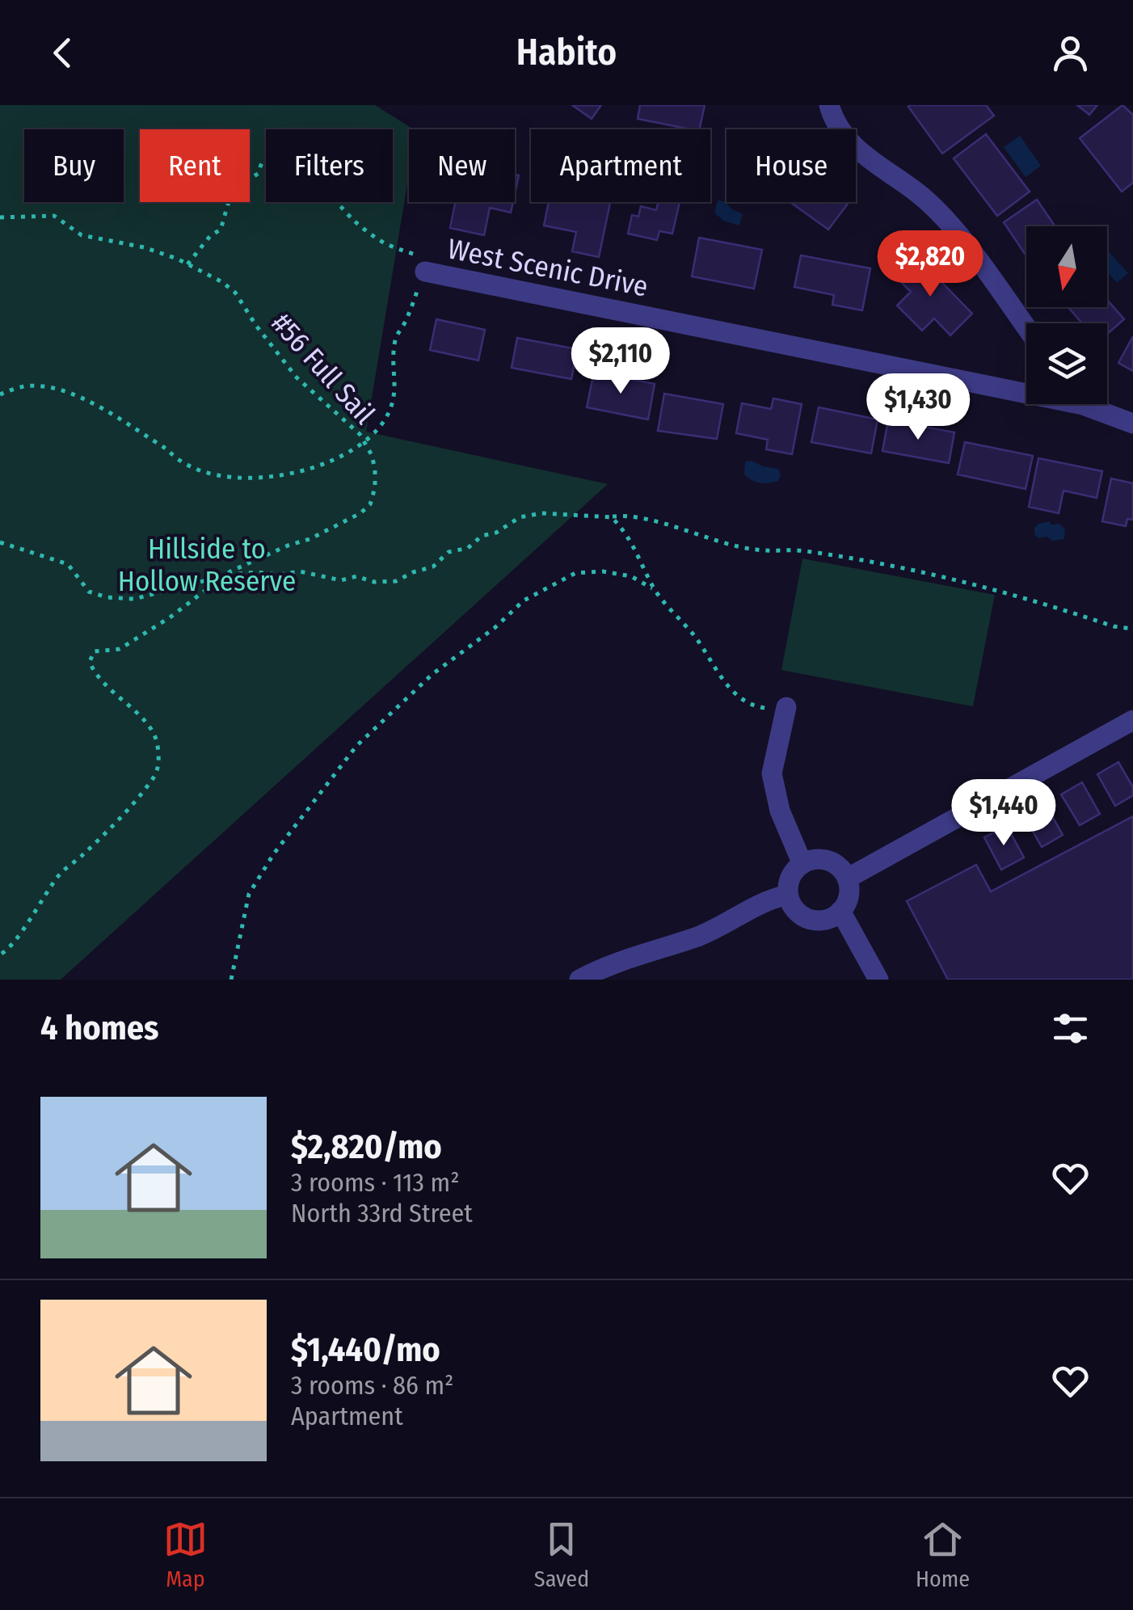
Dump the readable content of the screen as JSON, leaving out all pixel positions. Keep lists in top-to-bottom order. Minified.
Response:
{"streets":{"street":["West Scenic Drive"],"path":["#56 Full Sail"]},"parks":["Hillside to Hollow Reserve"],"north":"bottom","page":{"header":"Habito","chip":["Buy","Rent","Filters","New","Apartment","House"],"price":["$2,820","$2,110","$1,430","$1,440"],"heading":"4 homes","list":[{"name":"$2,820/mo","note":"3 rooms · 113 m² · North 33rd Street"},{"name":"$1,440/mo","note":"3 rooms · 86 m² · Apartment"}],"tabs":["Map","Saved","Home"]}}
